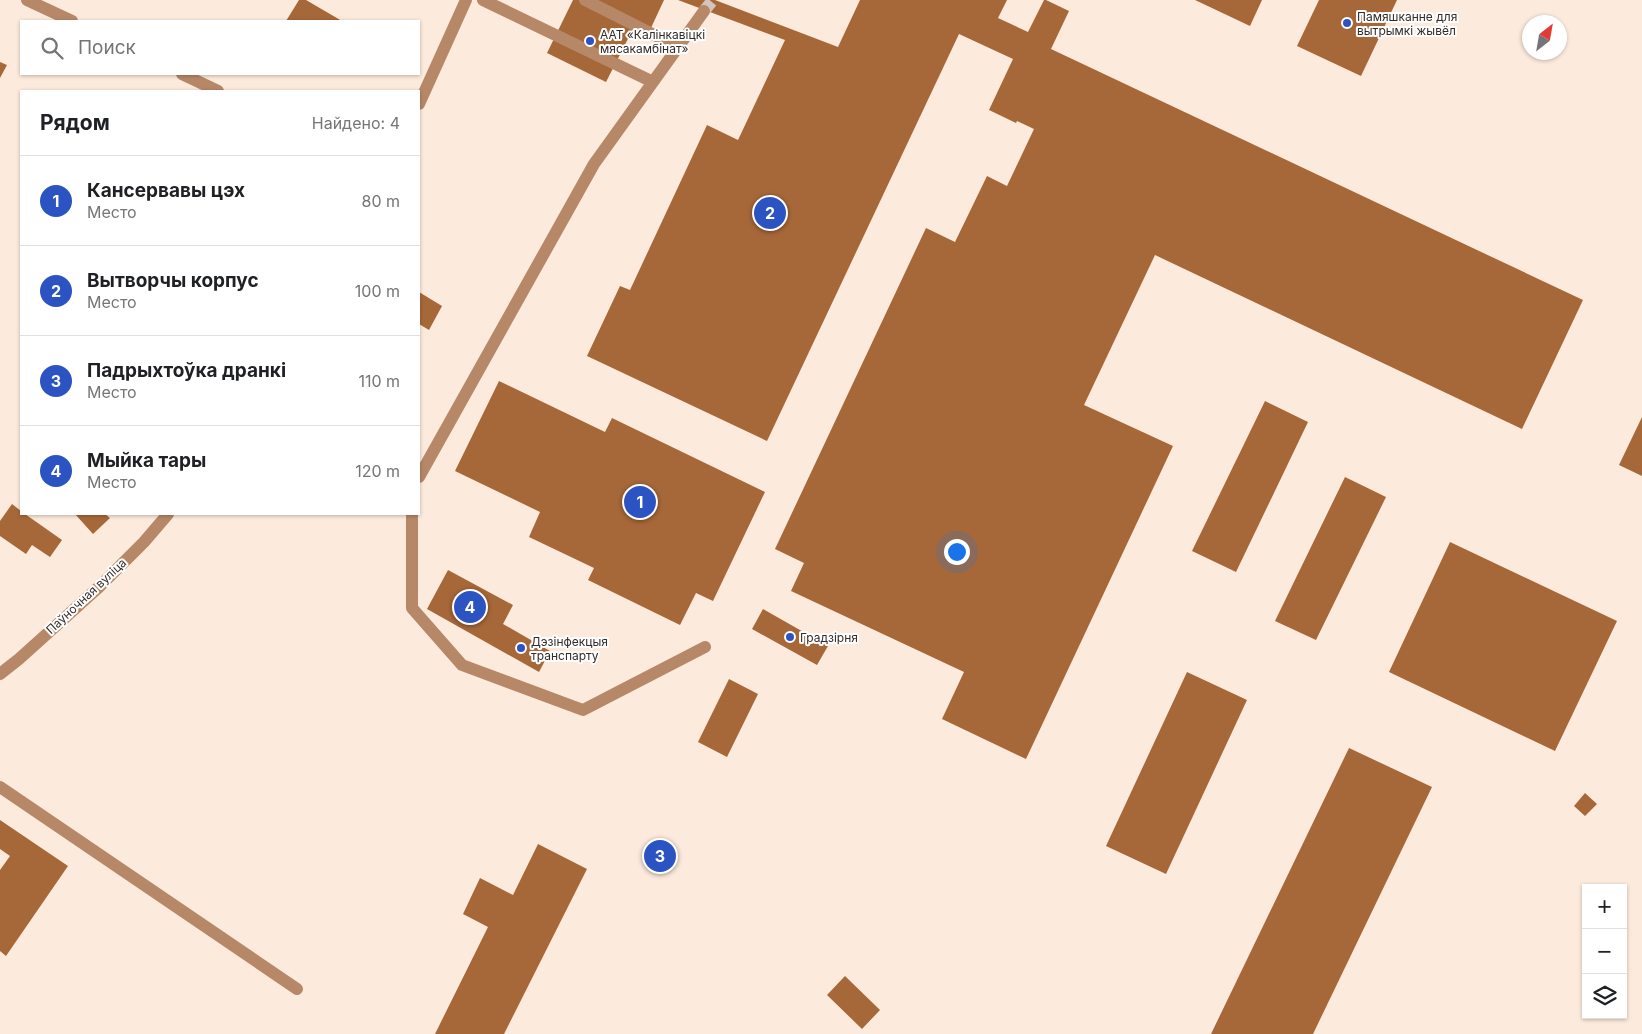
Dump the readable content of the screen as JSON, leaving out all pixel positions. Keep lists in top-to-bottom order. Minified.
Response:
{"streets":{"street":["Паўночная вуліца"]},"places":["Памяшканне для вытрымкі жывёл","ААТ «Калінкавіцкі мясакамбінат»","Градзірня","Дэзінфекцыя транспарту"],"north":"top right","page":{"search":"Поиск","heading":["Рядом","Найдено: 4"],"list":[{"mark":"1","name":"Кансервавы цэх","note":"Место","value":"80 m"},{"mark":"2","name":"Вытворчы корпус","note":"Место","value":"100 m"},{"mark":"3","name":"Падрыхтоўка дранкі","note":"Место","value":"110 m"},{"mark":"4","name":"Мыйка тары","note":"Место","value":"120 m"}],"pins":["2","1","4","3"],"map_buttons":["+","−"]}}
